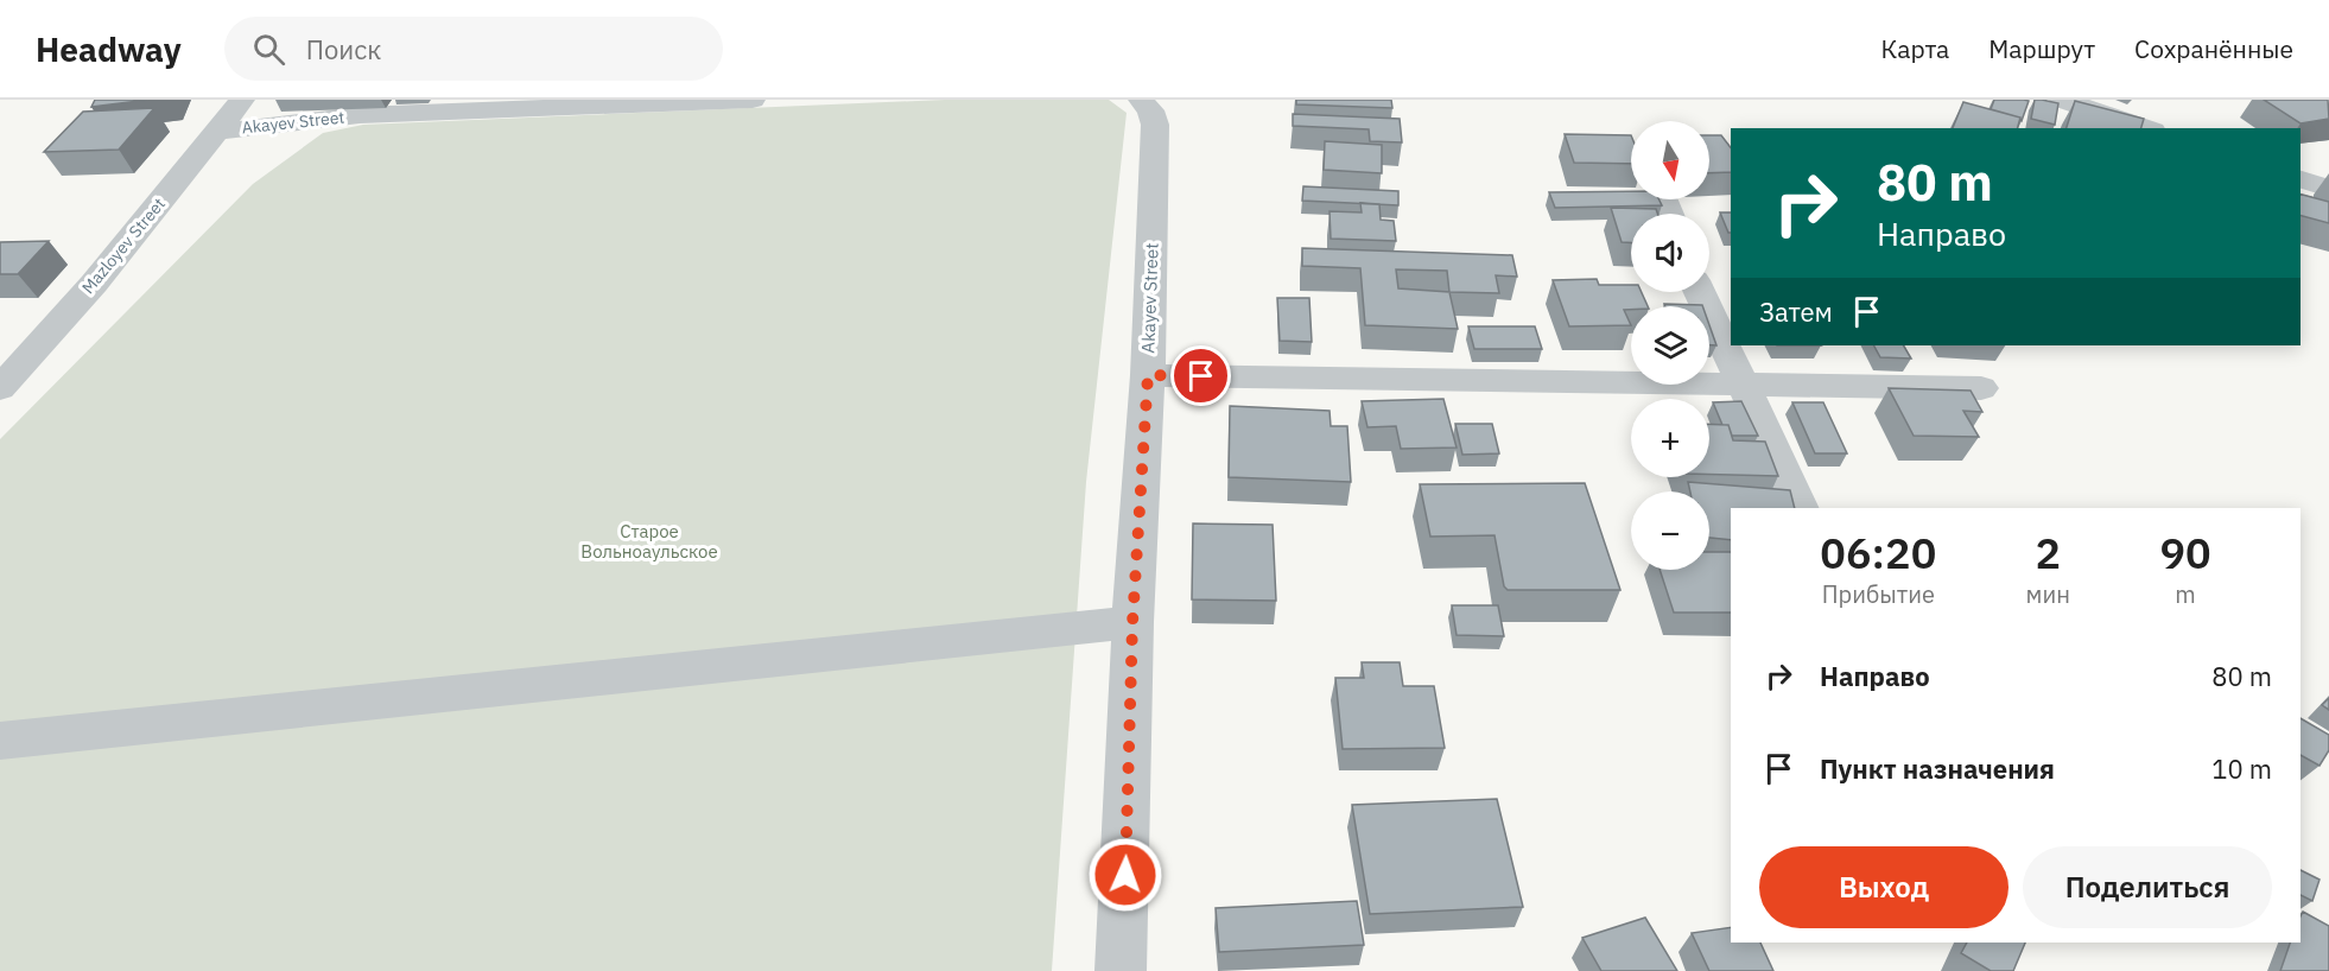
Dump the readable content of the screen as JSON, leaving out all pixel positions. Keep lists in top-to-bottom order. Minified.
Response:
{"streets":{"street":["Akayev Street","Mazloyev Street"]},"crossings":[["Akayev Street","Mazloyev Street"]],"parks":["Старое Вольноаульское"],"north":"bottom","page":{"header":"Headway","search":"Поиск","nav":["Карта","Маршрут","Сохранённые"],"map_buttons":["+","−"],"turn":["80 m","Направо"],"then":"Затем","eta":["06:20","Прибытие","2","мин","90","m"],"list":[{"name":"Направо","value":"80 m"},{"name":"Пункт назначения","value":"10 m"}],"buttons":["Выход","Поделиться"]}}
